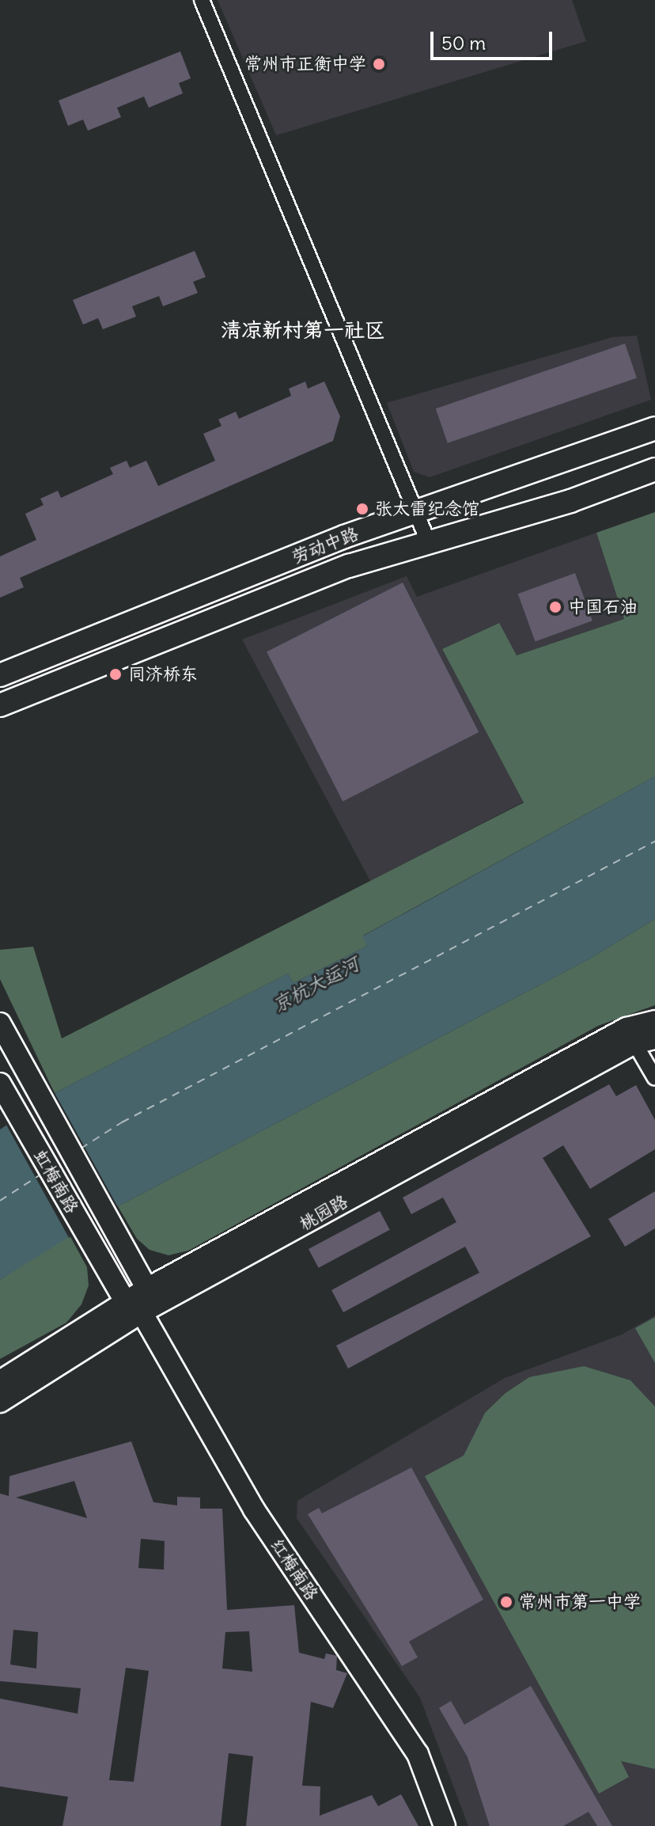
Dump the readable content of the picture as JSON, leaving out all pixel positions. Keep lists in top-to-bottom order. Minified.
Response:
{"streets":{"main road":["劳动中路","虹梅南路","桃园路","红梅南路"]},"crossings":[["虹梅南路","桃园路"],["虹梅南路","红梅南路"],["桃园路","红梅南路"]],"districts":["清凉新村第一社区"],"water":["京杭大运河"],"places":["常州市正衡中学","张太雷纪念馆","中国石油","同济桥东","常州市第一中学"],"scale_bar":"50 m"}
